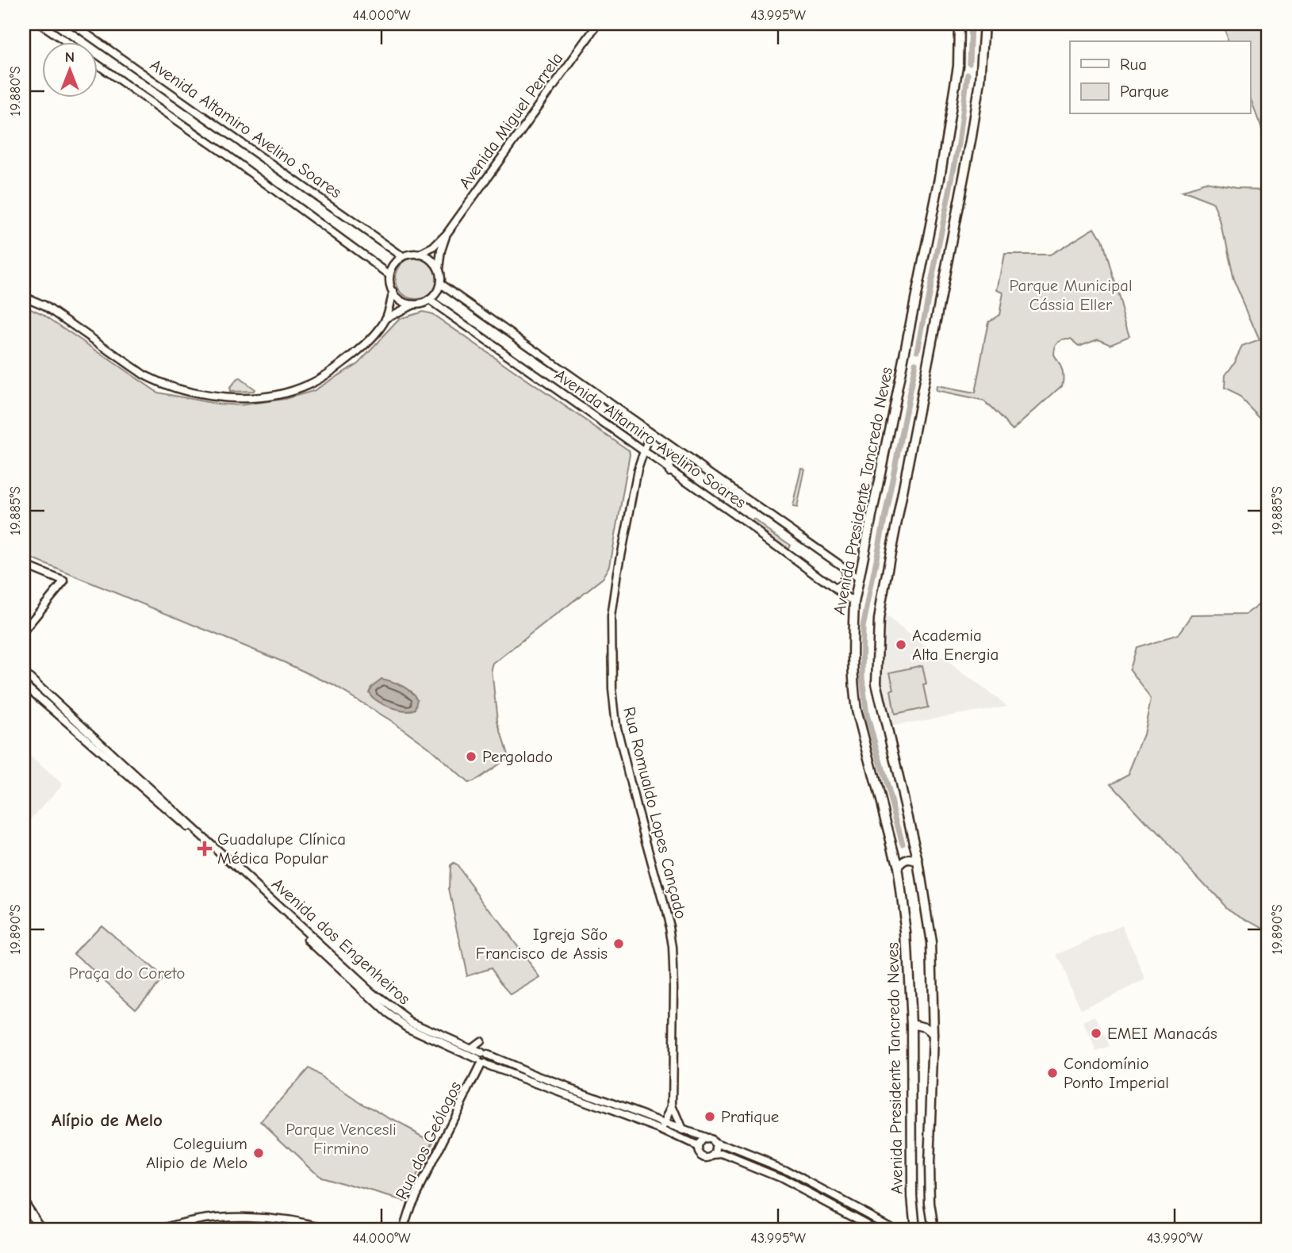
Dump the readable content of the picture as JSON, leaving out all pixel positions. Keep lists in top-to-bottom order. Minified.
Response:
{"streets":{"main road":["Avenida Presidente Tancredo Neves"],"street":["Avenida Miguel Perrela","Avenida Altamiro Avelino Soares","Rua Romualdo Lopes Cançado","Avenida dos Engenheiros","Rua dos Geólogos"]},"crossings":[["Avenida Miguel Perrela","Avenida Altamiro Avelino Soares"],["Avenida Altamiro Avelino Soares","Avenida Presidente Tancredo Neves"],["Avenida Altamiro Avelino Soares","Rua Romualdo Lopes Cançado"],["Rua Romualdo Lopes Cançado","Avenida dos Engenheiros"],["Avenida dos Engenheiros","Rua dos Geólogos"]],"districts":["Alípio de Melo"],"parks":["Parque Municipal Cássia Eller","Praça do Coreto","Parque Vencesli Firmino"],"places":{"other":["Academia Alta Energia","Pergolado","Igreja São Francisco de Assis","EMEI Manacás","Condomínio Ponto Imperial","Pratique","Coleguium Alipio de Melo"],"health":["Guadalupe Clínica Médica Popular"]},"legend":["Rua","Parque"],"north":"top","coordinates":["44.000°W","43.995°W","19.880°S","19.885°S","19.890°S","43.990°W"]}
